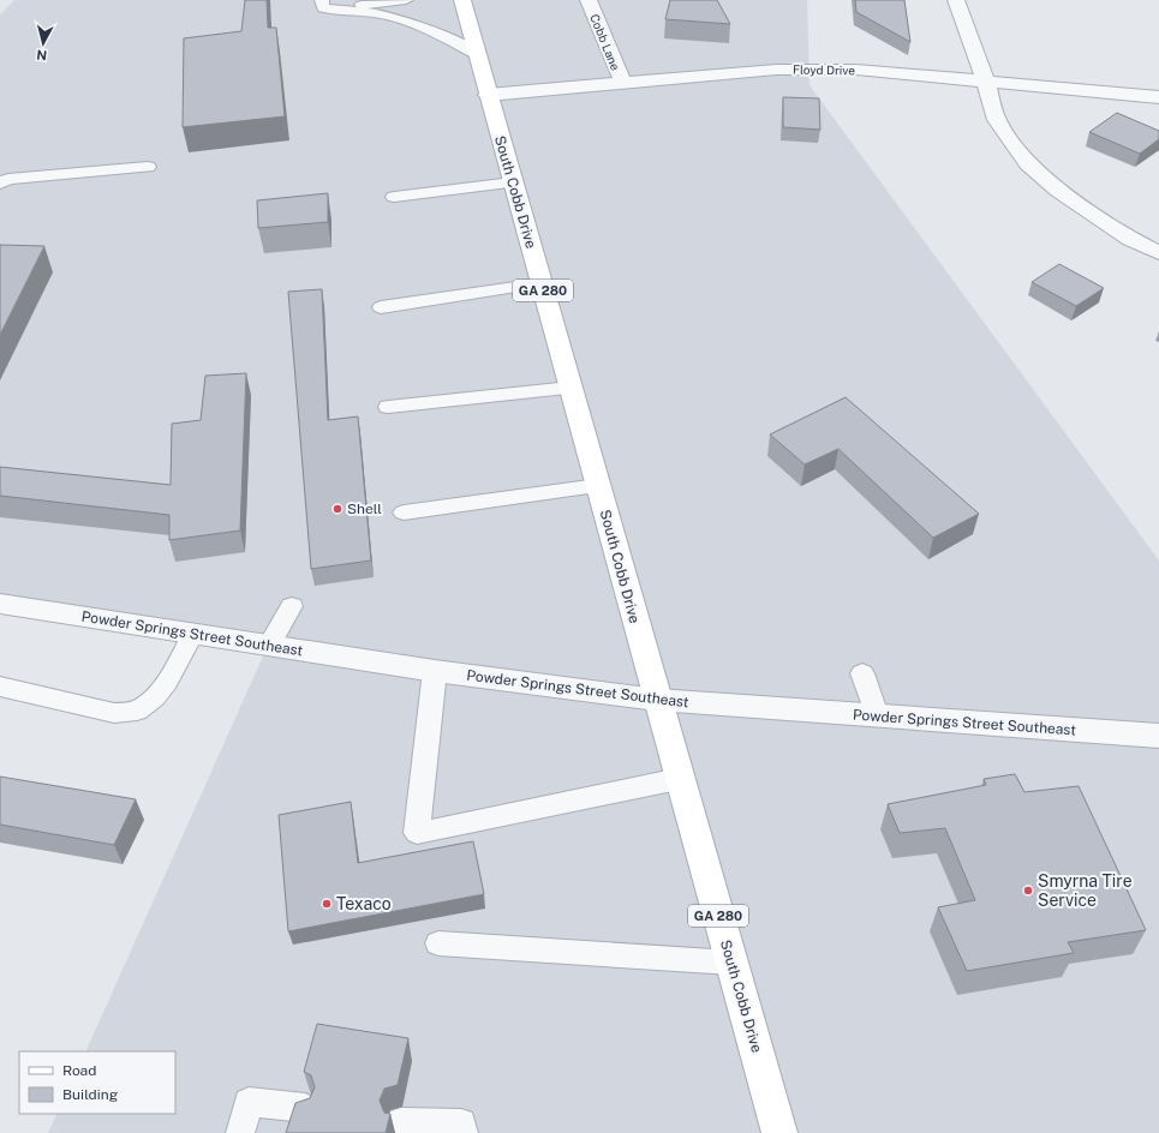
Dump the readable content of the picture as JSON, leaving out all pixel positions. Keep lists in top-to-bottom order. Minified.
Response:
{"streets":{"main road":["South Cobb Drive","GA 280"],"street":["Cobb Lane","Floyd Drive","Powder Springs Street Southeast"]},"crossings":[["Cobb Lane","Floyd Drive"],["Floyd Drive","South Cobb Drive"],["South Cobb Drive","Powder Springs Street Southeast"]],"places":["Shell","Smyrna Tire Service","Texaco"],"legend":["Road","Building"],"north":"bottom"}
